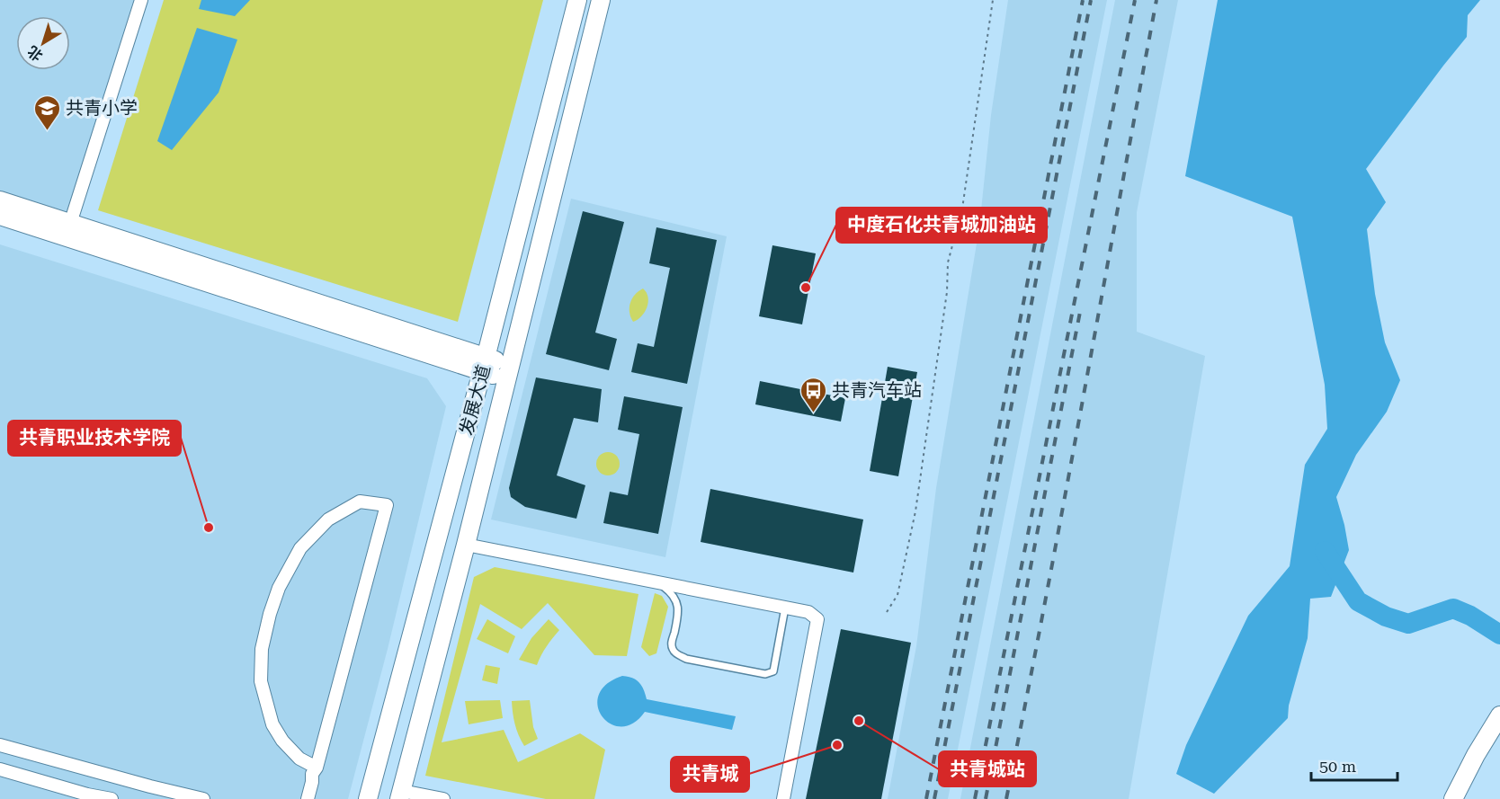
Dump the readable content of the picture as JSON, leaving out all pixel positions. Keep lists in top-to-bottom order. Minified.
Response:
{"streets":{"main road":["发展大道"]},"places":{"school or university":["共青小学"],"other":["中度石化共青城加油站","共青职业技术学院","共青城站","共青城"],"bus stop":["共青汽车站"]},"scale_bar":"50 m","north":"bottom left"}
